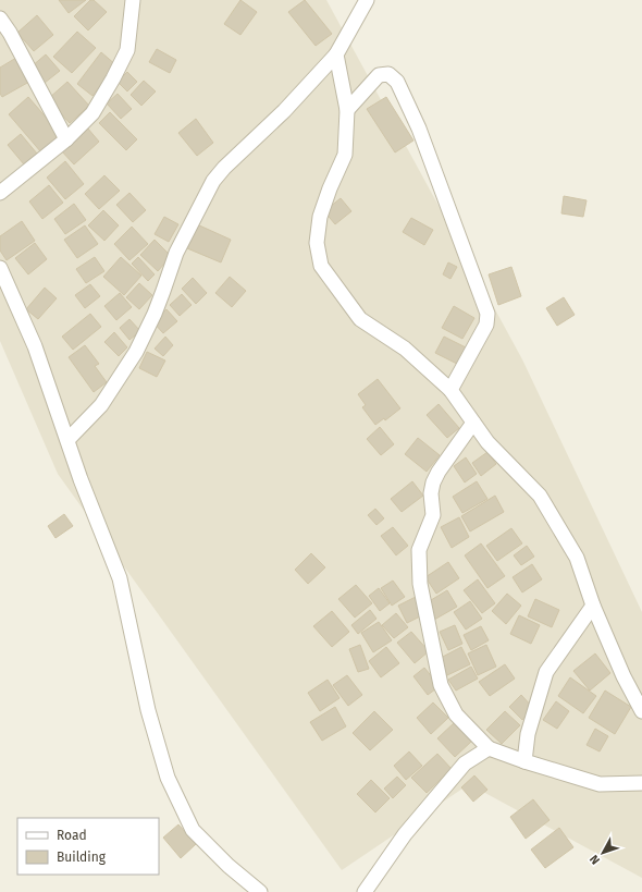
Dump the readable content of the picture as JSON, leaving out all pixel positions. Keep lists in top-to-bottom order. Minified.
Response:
{"legend":["Road","Building"],"north":"bottom left"}
